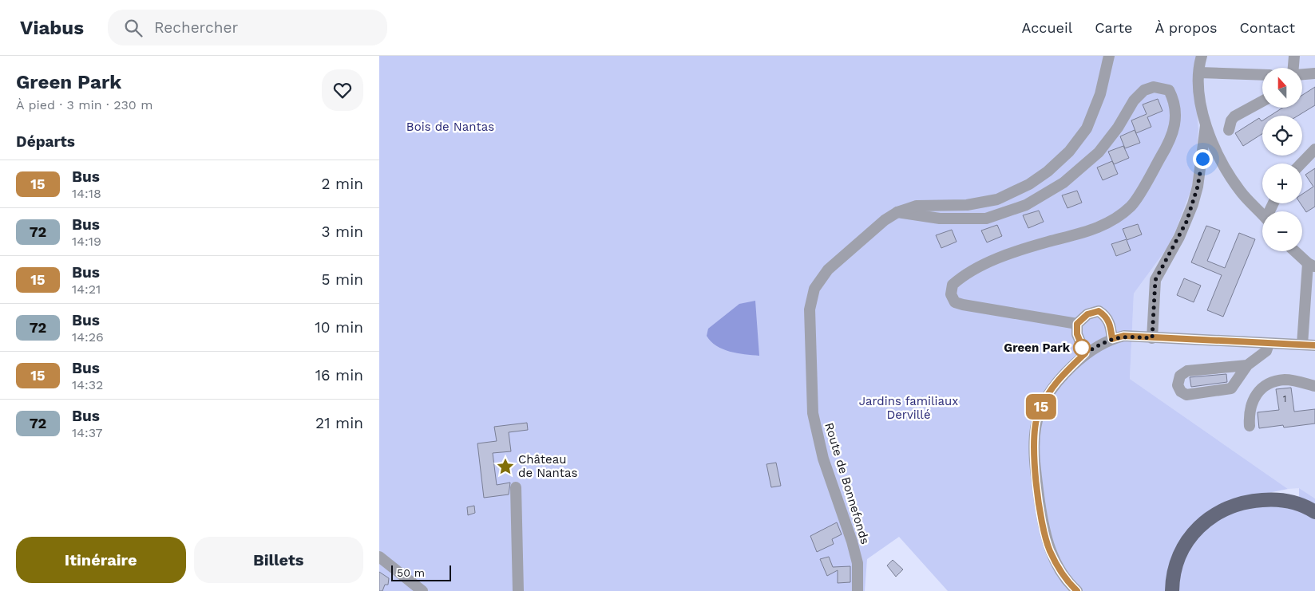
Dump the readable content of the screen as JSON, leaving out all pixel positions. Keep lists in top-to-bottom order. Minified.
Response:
{"streets":{"street":["Route de Bonnefonds"]},"parks":["Bois de Nantas","Jardins familiaux Dervillé"],"places":{"other":["Green Park"],"place":["Château de Nantas"]},"lines":["bus line 15"],"house_numbers":["1"],"scale_bar":"50 m","north":"top","page":{"header":"Viabus","search":"Rechercher","nav":["Accueil","Carte","À propos","Contact"],"heading":[["Green Park","À pied · 3 min · 230 m"],"Départs"],"on_map":"15","map_buttons":["+","−"],"list":[{"mark":"15","name":"Bus","note":"14:18","value":"2 min"},{"mark":"72","name":"Bus","note":"14:19","value":"3 min"},{"mark":"15","name":"Bus","note":"14:21","value":"5 min"},{"mark":"72","name":"Bus","note":"14:26","value":"10 min"},{"mark":"15","name":"Bus","note":"14:32","value":"16 min"},{"mark":"72","name":"Bus","note":"14:37","value":"21 min"}],"buttons":["Itinéraire","Billets"],"scale":"50 m"}}
